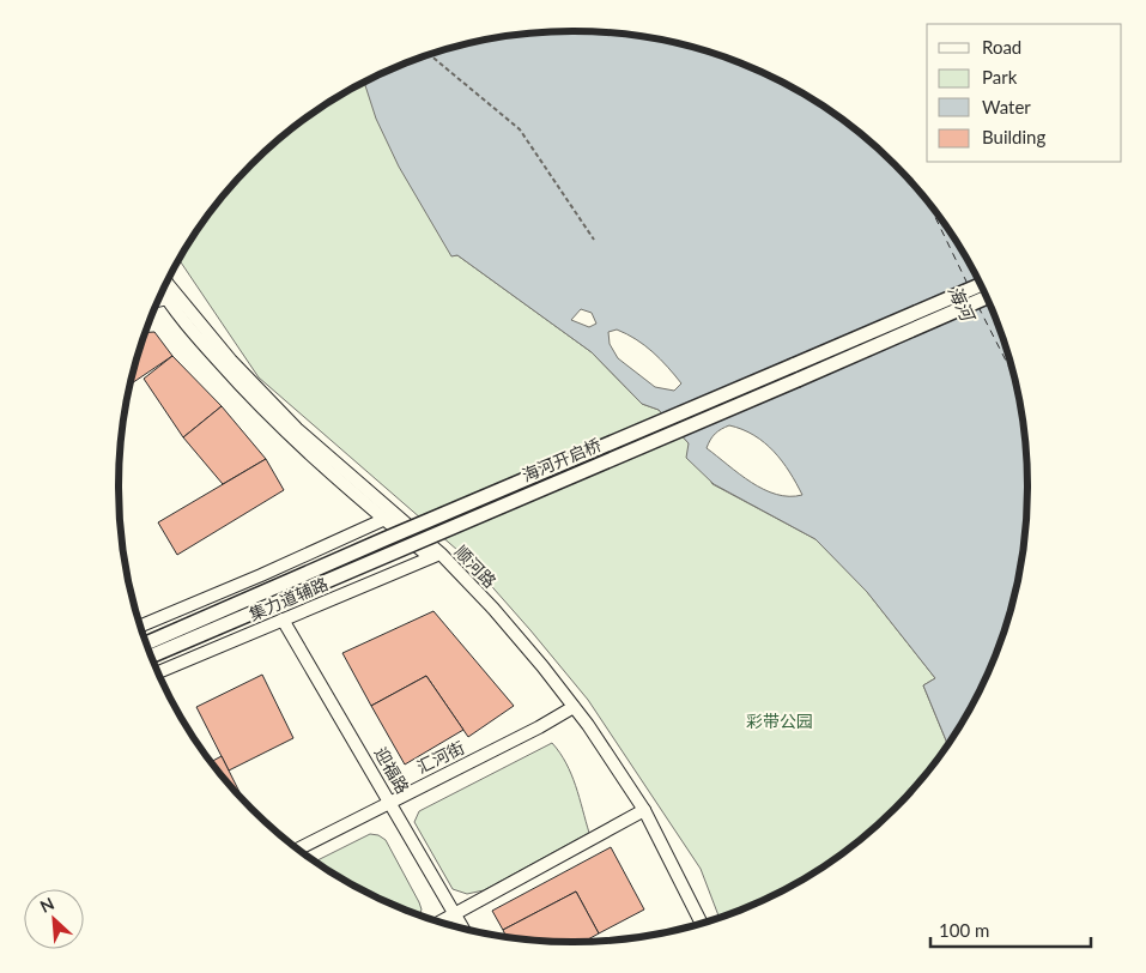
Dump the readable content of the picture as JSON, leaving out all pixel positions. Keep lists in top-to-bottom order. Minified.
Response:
{"streets":{"main road":["海河开启桥"],"street":["顺河路","集力道辅路","汇河街","迎福路"]},"crossings":[["顺河路","集力道辅路"],["顺河路","汇河街"],["集力道辅路","迎福路"],["汇河街","迎福路"]],"water":["海河"],"parks":["彩带公园"],"legend":["Road","Park","Water","Building"],"scale_bar":"100 m","north":"top left"}
